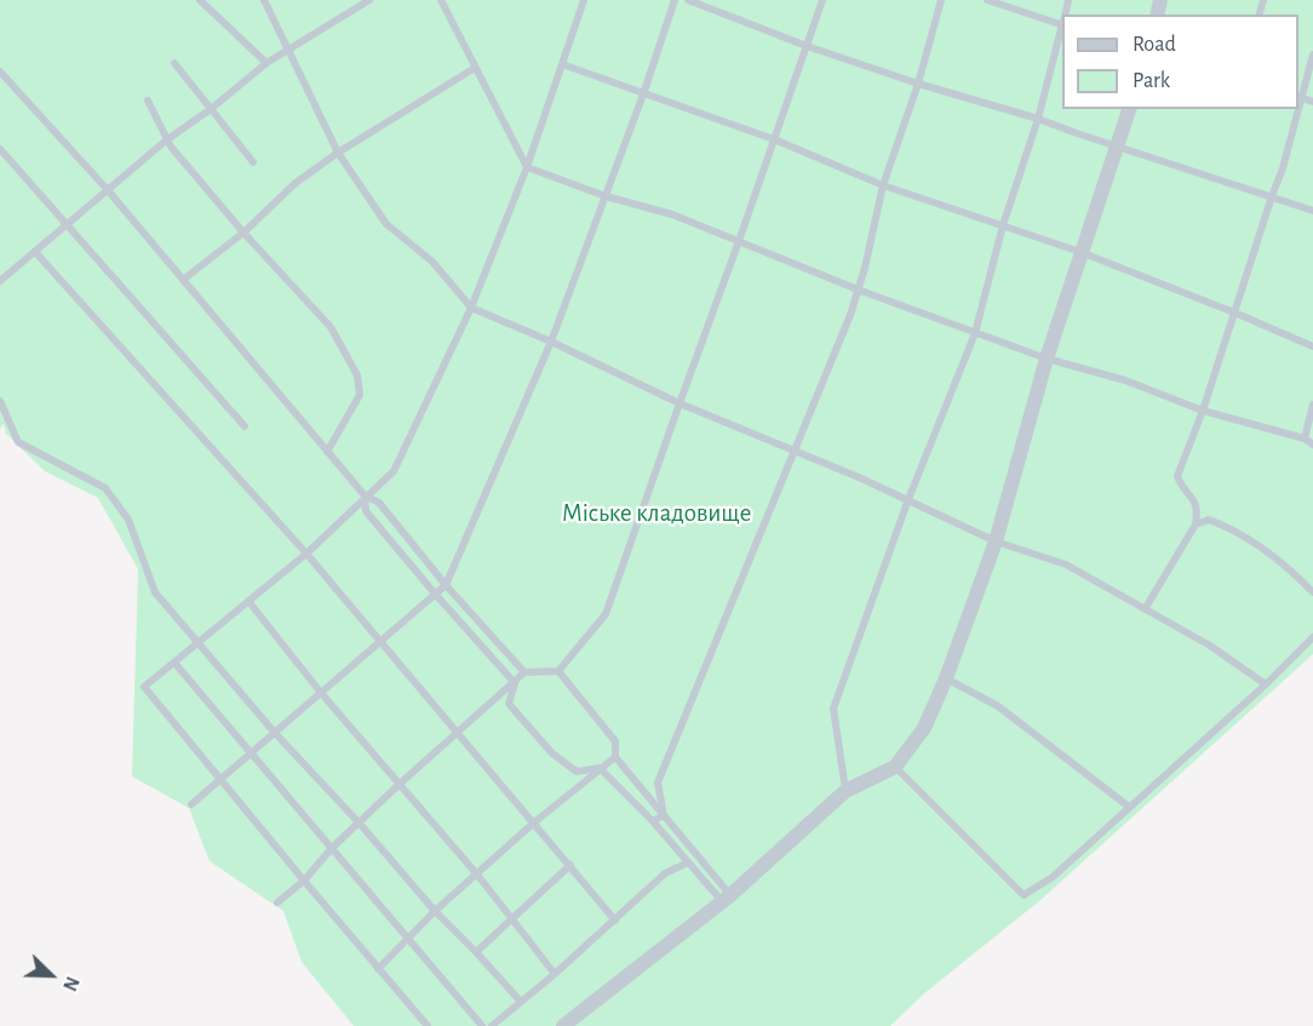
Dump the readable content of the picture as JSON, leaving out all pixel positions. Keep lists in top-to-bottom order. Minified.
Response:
{"parks":["Міське кладовище"],"legend":["Road","Park"],"north":"bottom right"}
